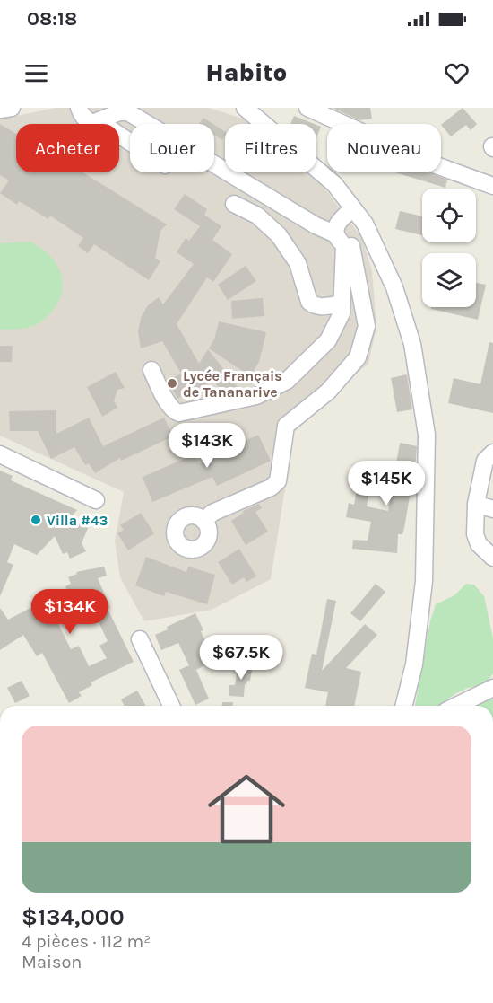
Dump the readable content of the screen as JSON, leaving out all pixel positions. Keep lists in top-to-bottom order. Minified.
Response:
{"places":["Lycée Français de Tananarive","Villa #43"],"page":{"status":"08:18","header":"Habito","chip":["Acheter","Louer","Filtres","Nouveau"],"price":["$143K","$145K","$134K","$67.5K"],"list":[{"name":"$134,000","note":"4 pièces · 112 m² · Maison"}]}}
